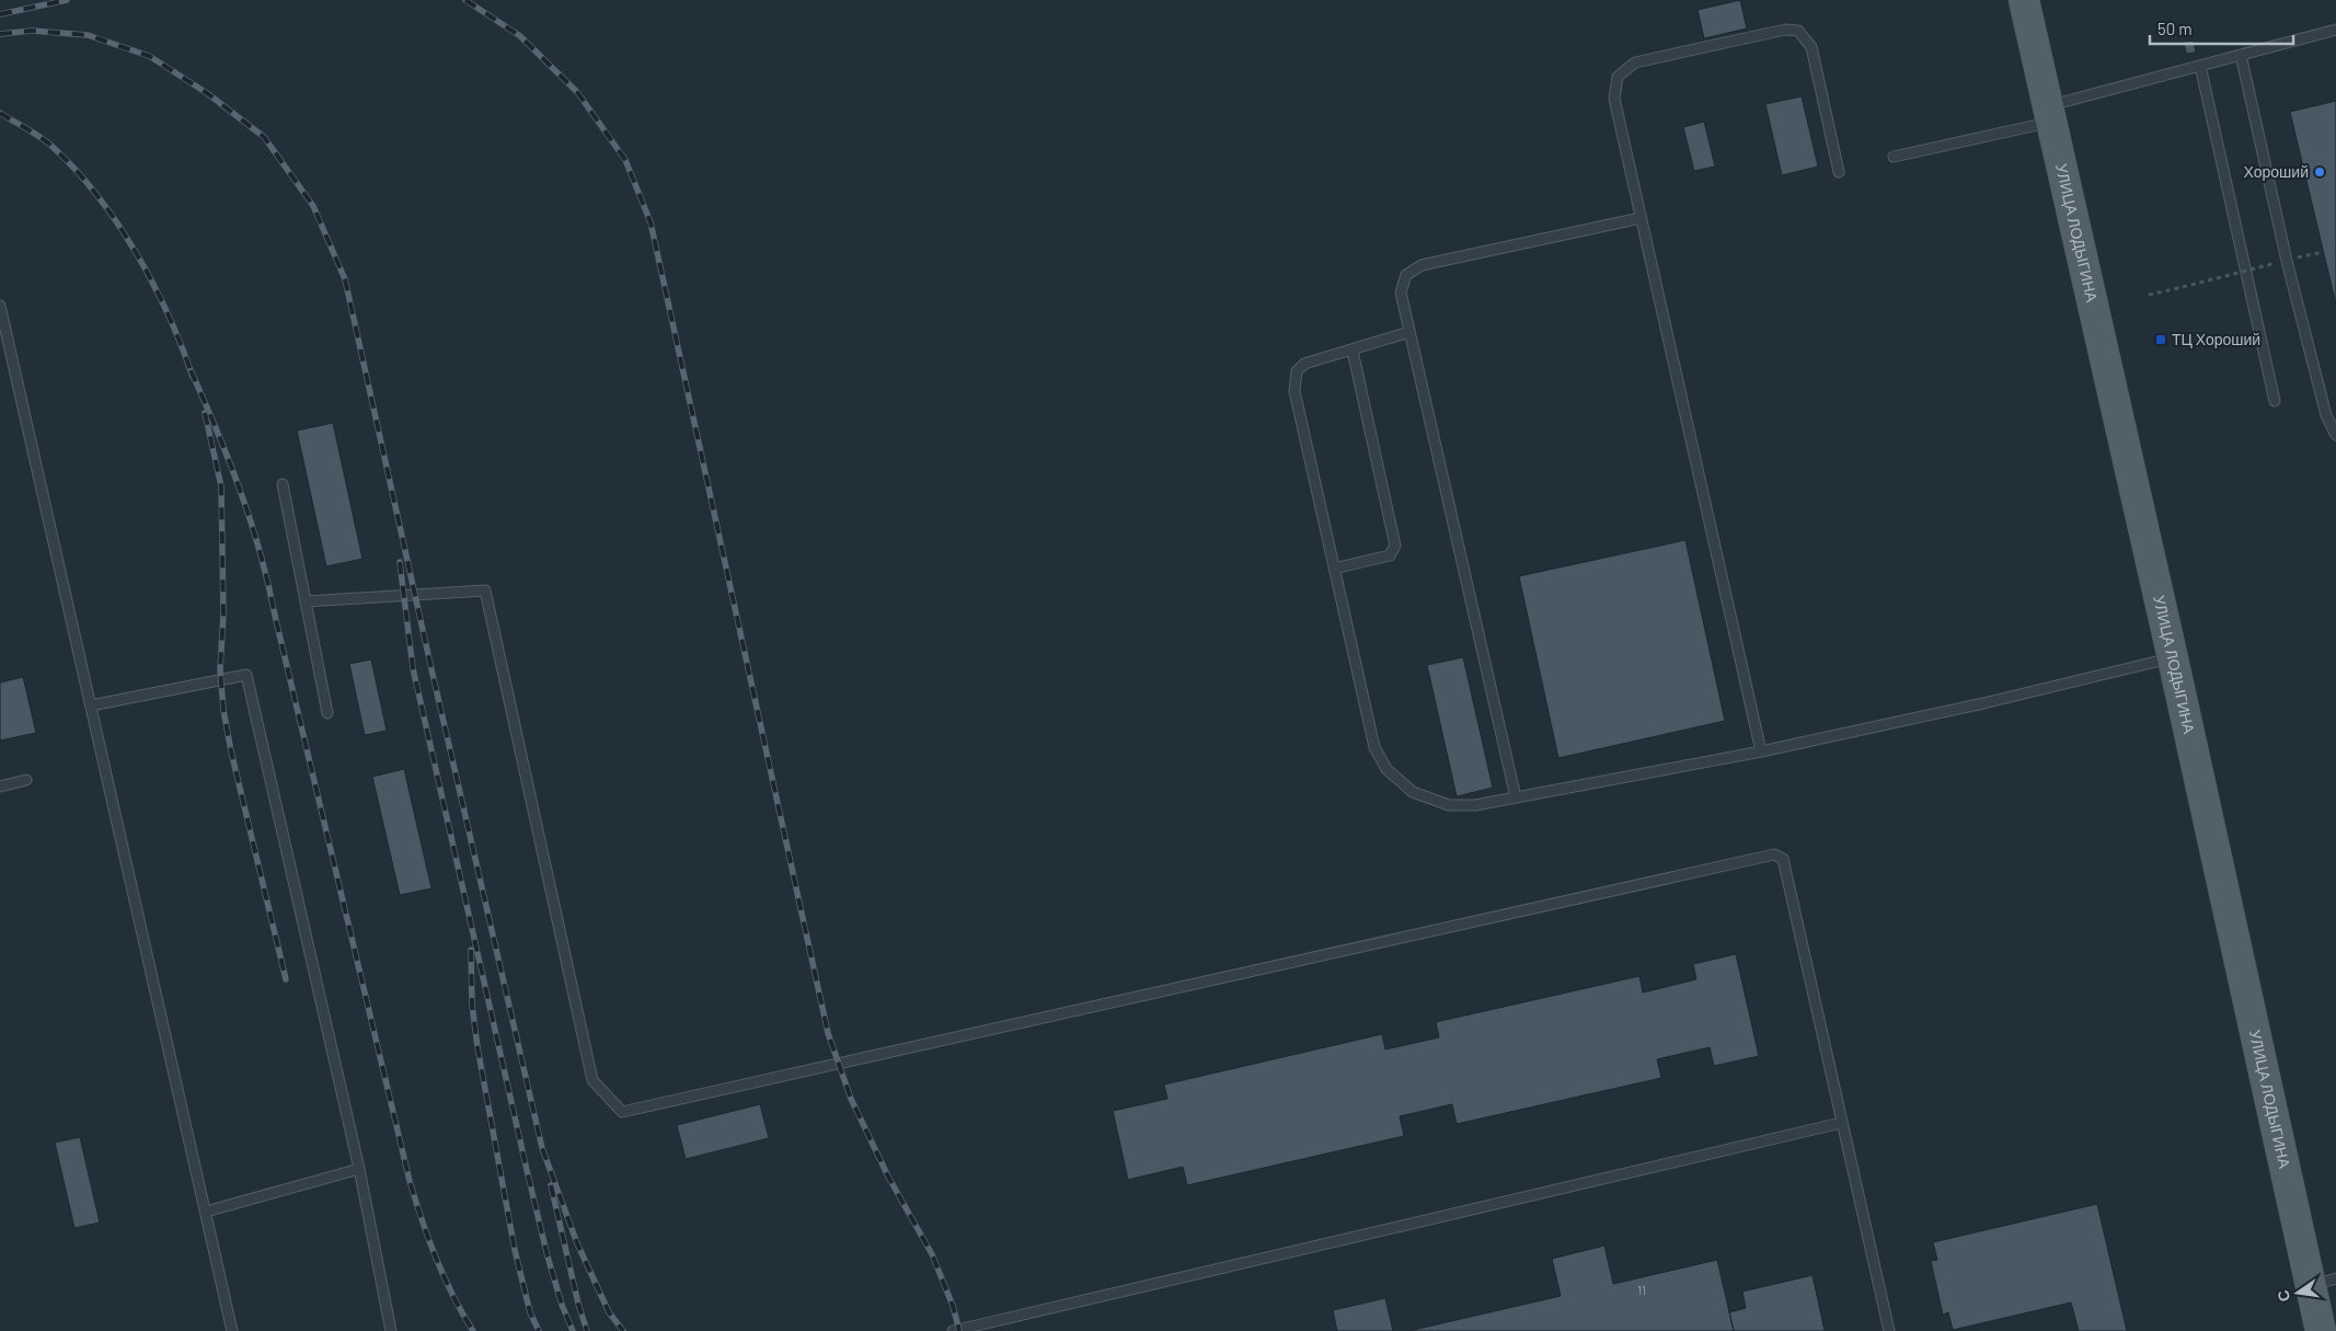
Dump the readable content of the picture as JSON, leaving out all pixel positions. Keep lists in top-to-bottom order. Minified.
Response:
{"streets":{"main road":["УЛИЦА ЛОДЫГИНА"]},"places":{"other":["Хороший"],"transit":["ТЦ Хороший"]},"house_numbers":["11"],"scale_bar":"50 m","north":"left"}
